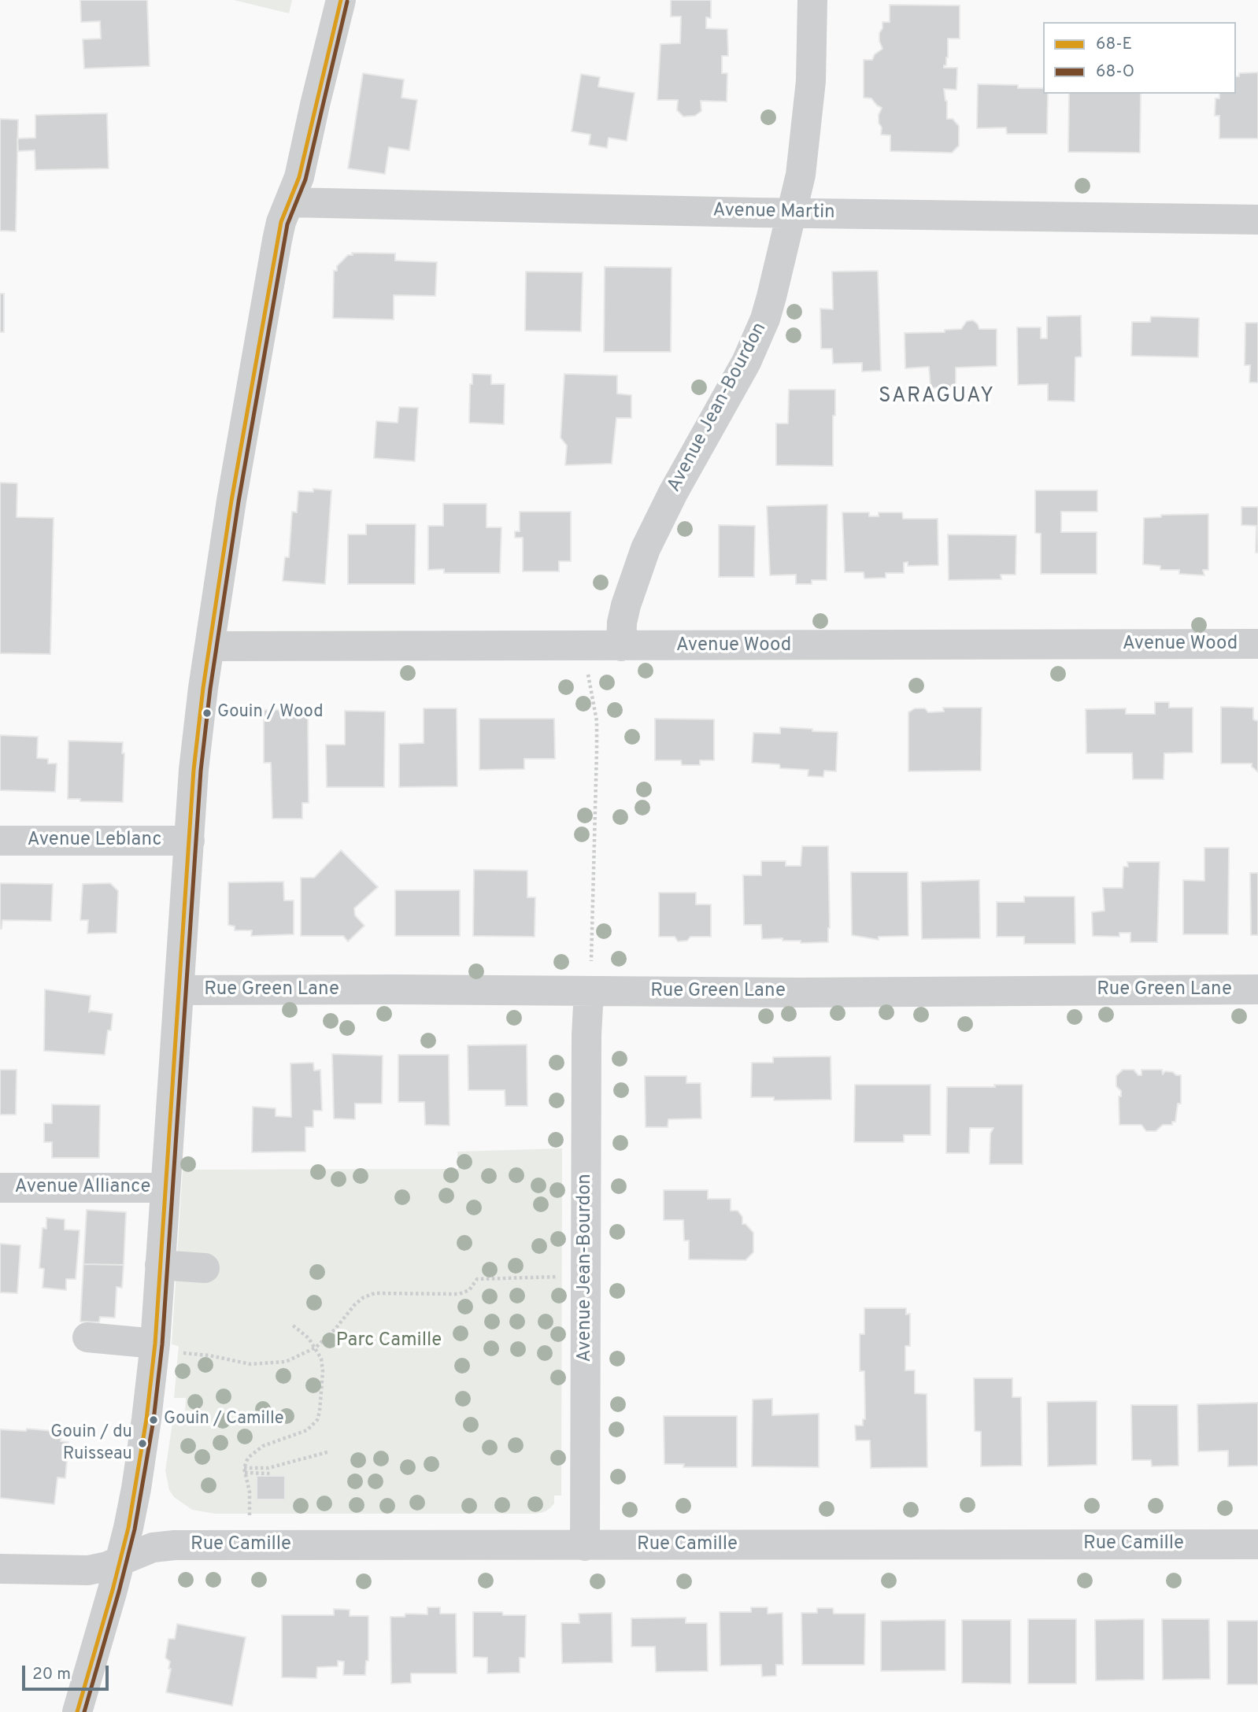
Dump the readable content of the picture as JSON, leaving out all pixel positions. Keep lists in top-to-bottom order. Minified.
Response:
{"streets":{"street":["Avenue Martin","Avenue Jean-Bourdon","Avenue Wood","Avenue Leblanc","Rue Green Lane","Avenue Alliance","Rue Camille"]},"crossings":[["Avenue Martin","Avenue Jean-Bourdon"],["Avenue Jean-Bourdon","Avenue Wood"],["Avenue Jean-Bourdon","Rue Green Lane"],["Avenue Jean-Bourdon","Rue Camille"]],"districts":["SARAGUAY"],"parks":["Parc Camille"],"places":["Gouin / Wood","Gouin / Camille","Gouin / du Ruisseau"],"lines":["transit line 68-E","transit line 68-O"],"legend":["68-E","68-O"],"scale_bar":"20 m"}
